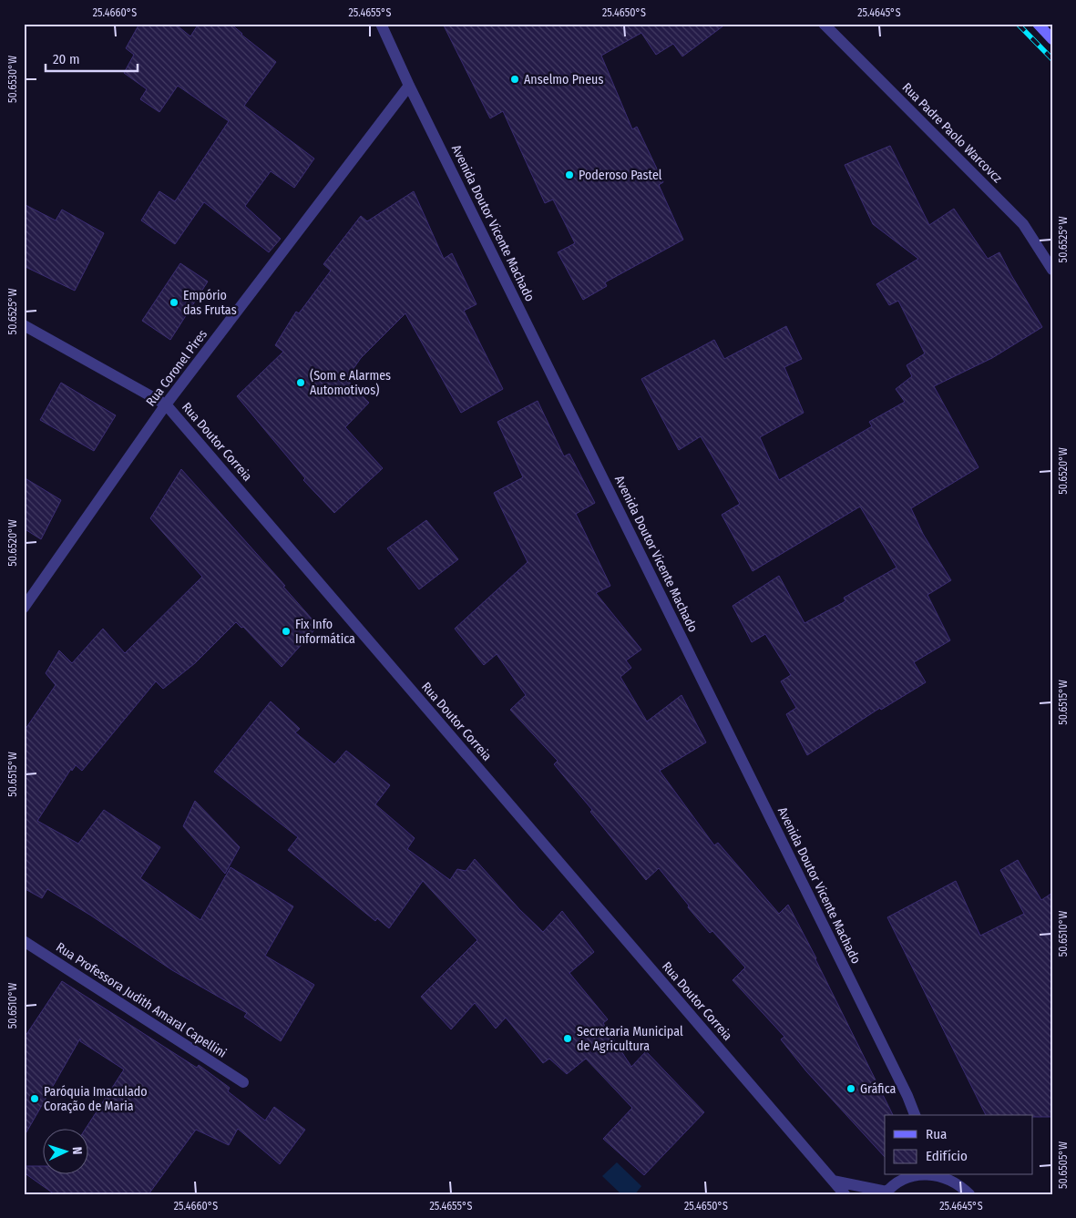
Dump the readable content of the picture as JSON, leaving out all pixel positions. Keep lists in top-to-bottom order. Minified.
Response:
{"streets":{"street":["Rua Padre Paolo Warcovcz","Avenida Doutor Vicente Machado","Rua Coronel Pires","Rua Doutor Correia","Rua Professora Judith Amaral Capellini"]},"crossings":[["Avenida Doutor Vicente Machado","Rua Coronel Pires"],["Rua Coronel Pires","Rua Doutor Correia"]],"places":["Anselmo Pneus","Poderoso Pastel","Empório das Frutas","(Som e Alarmes Automotivos)","Fix Info Informática","Secretaria Municipal de Agricultura","Gráfica","Paróquia Imaculado Coração de Maria"],"legend":["Rua","Edifício"],"scale_bar":"20 m","north":"right","coordinates":["25.4660°S","25.4655°S","25.4650°S","25.4645°S","50.6530°W","50.6525°W","50.6520°W","50.6515°W","50.6510°W","50.6505°W"]}
